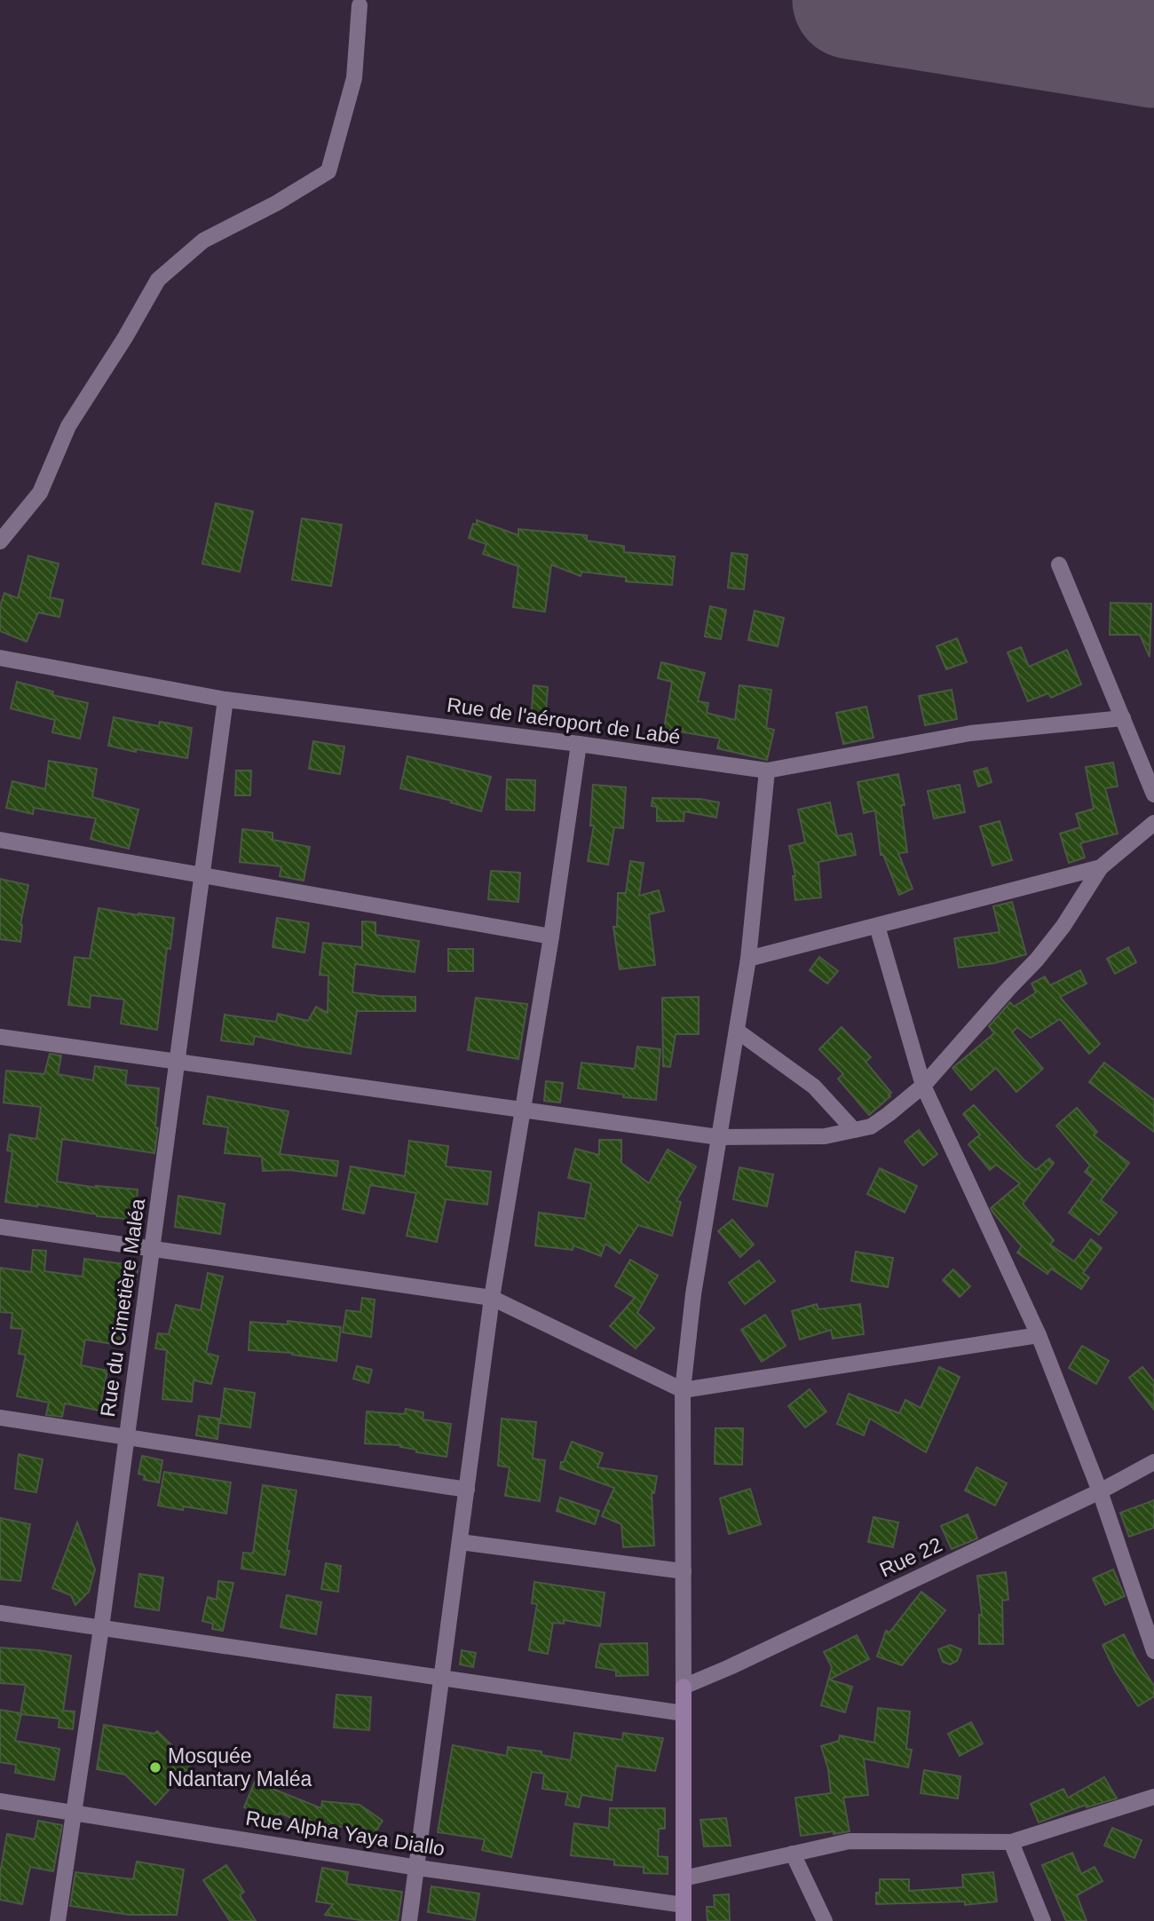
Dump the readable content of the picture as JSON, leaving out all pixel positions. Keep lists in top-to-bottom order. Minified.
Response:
{"streets":{"street":["Rue de l'aéroport de Labé","Rue du Cimetière Maléa","Rue 22","Rue Alpha Yaya Diallo"]},"crossings":[["Rue de l'aéroport de Labé","Rue du Cimetière Maléa"],["Rue du Cimetière Maléa","Rue Alpha Yaya Diallo"]],"places":["Mosquée Ndantary Maléa"]}
